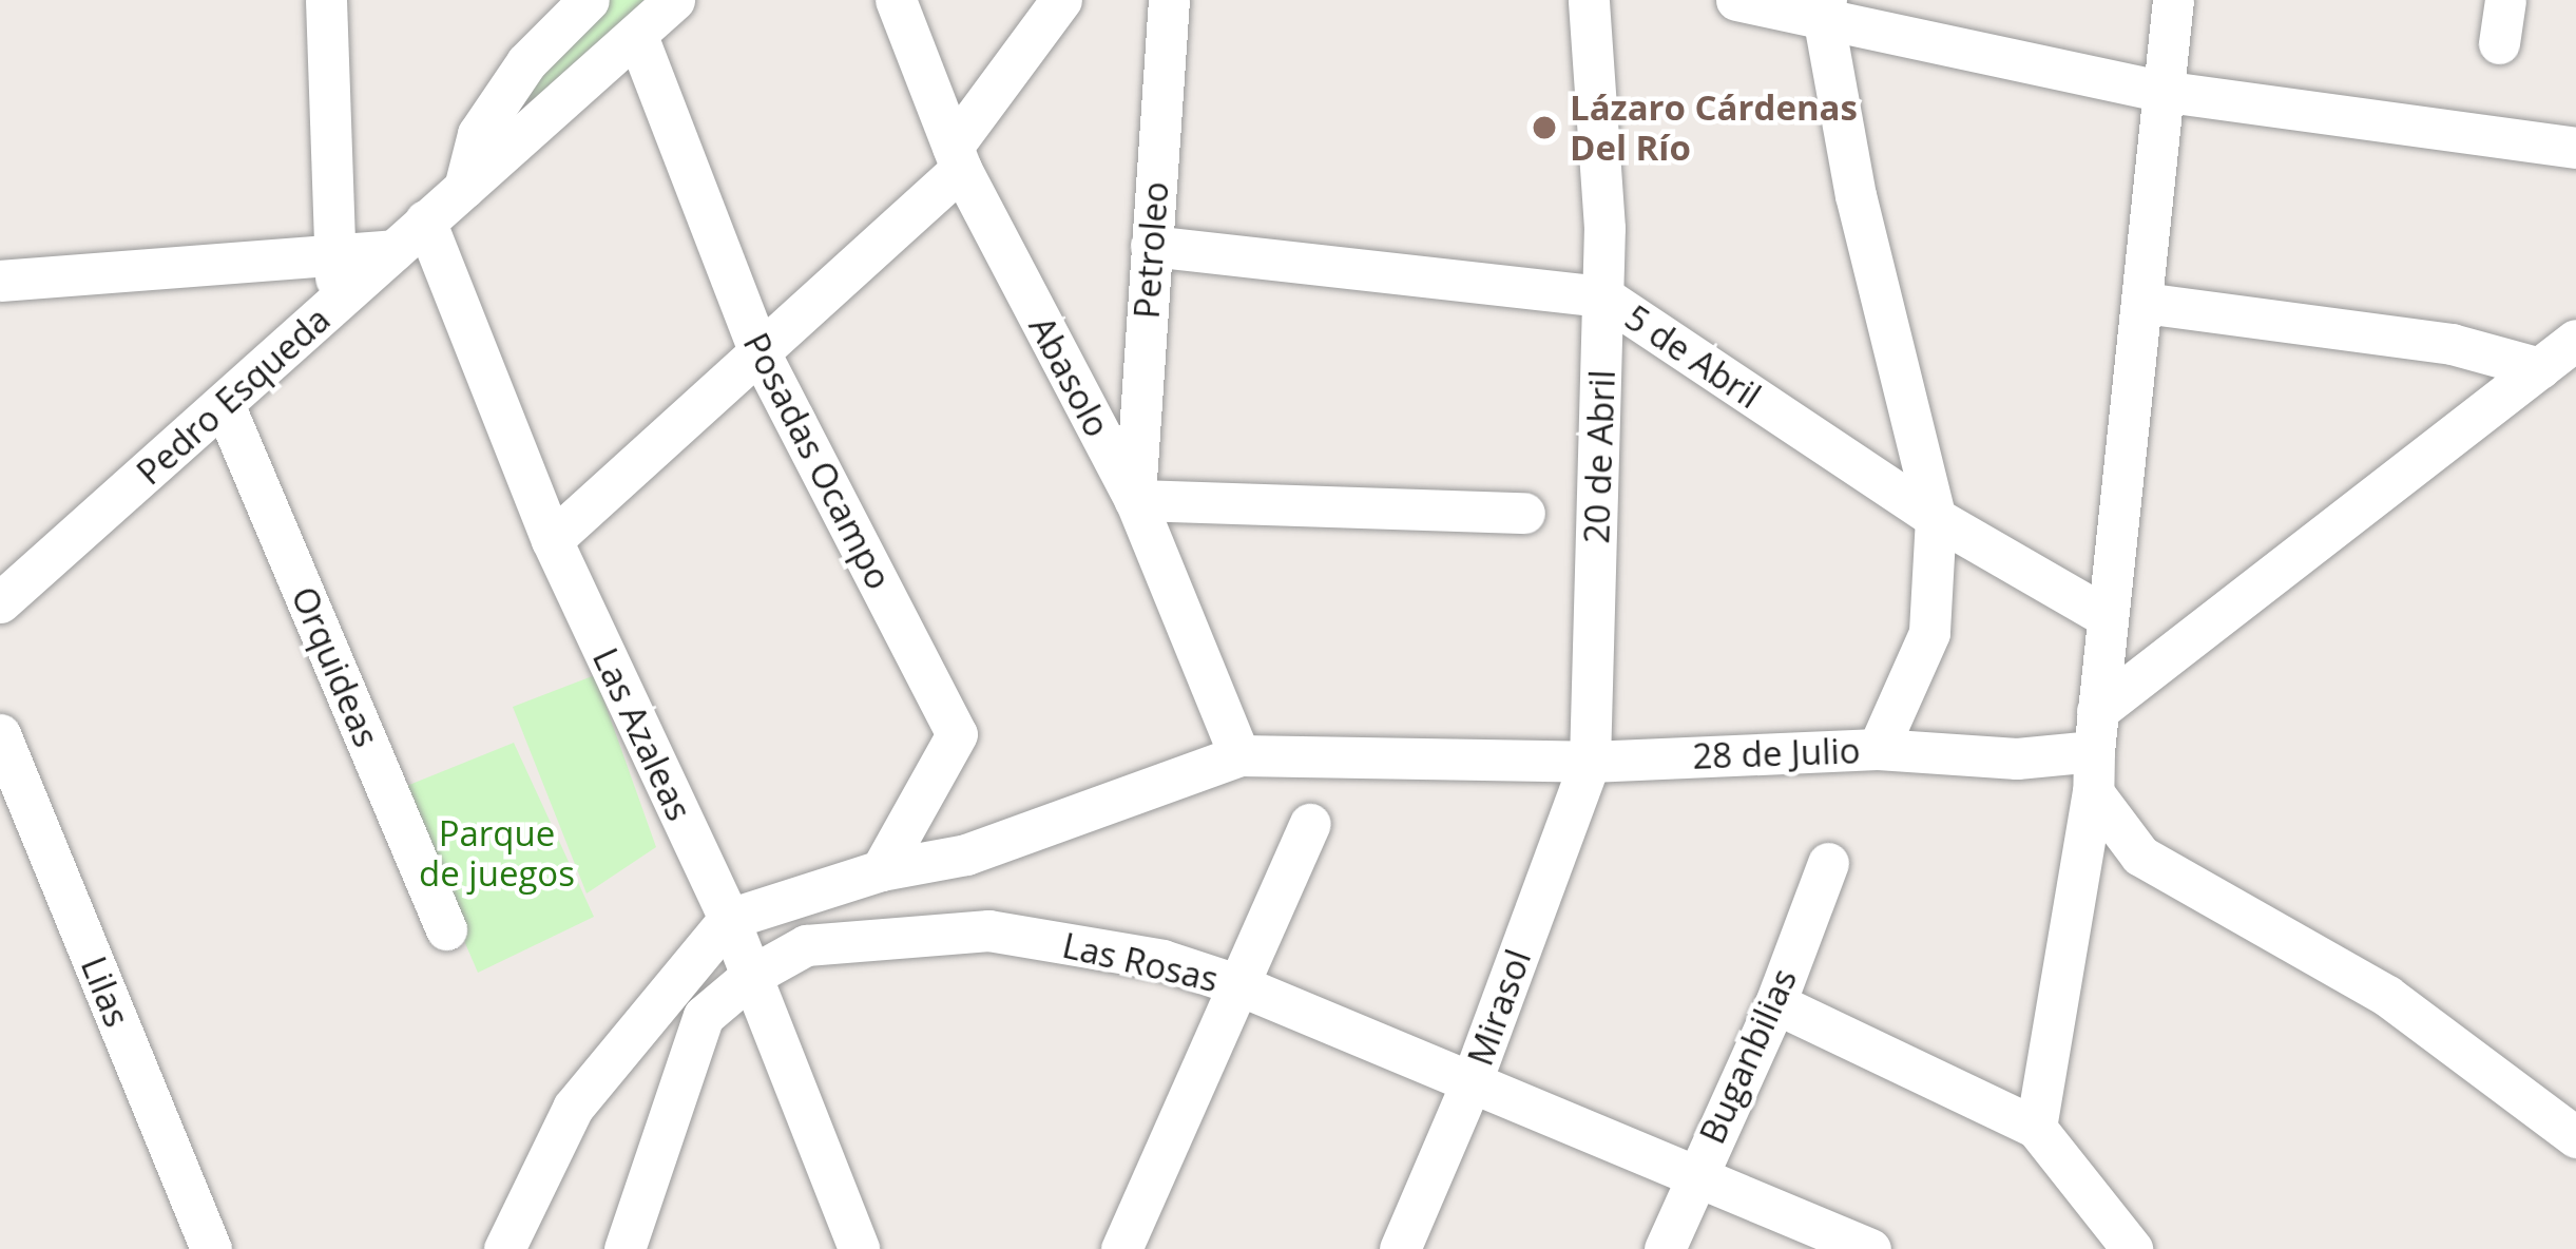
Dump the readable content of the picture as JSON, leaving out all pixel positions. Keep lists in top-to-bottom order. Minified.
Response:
{"streets":{"street":["Petroleo","5 de Abril","Abasolo","Pedro Esqueda","20 de Abril","Posadas Ocampo","Orquideas","Las Azaleas","28 de Julio","Las Rosas","Lilas","Mirasol","Buganbilias"]},"crossings":[["Petroleo","5 de Abril"],["Petroleo","Abasolo"],["5 de Abril","20 de Abril"],["Abasolo","28 de Julio"],["Pedro Esqueda","Posadas Ocampo"],["Pedro Esqueda","Orquideas"],["Pedro Esqueda","Las Azaleas"],["20 de Abril","28 de Julio"],["20 de Abril","Mirasol"],["Posadas Ocampo","28 de Julio"],["Las Azaleas","28 de Julio"],["Las Azaleas","Las Rosas"],["28 de Julio","Mirasol"],["Las Rosas","Mirasol"],["Las Rosas","Buganbilias"]],"parks":["Parque de juegos"],"places":["Lázaro Cárdenas Del Río"]}
